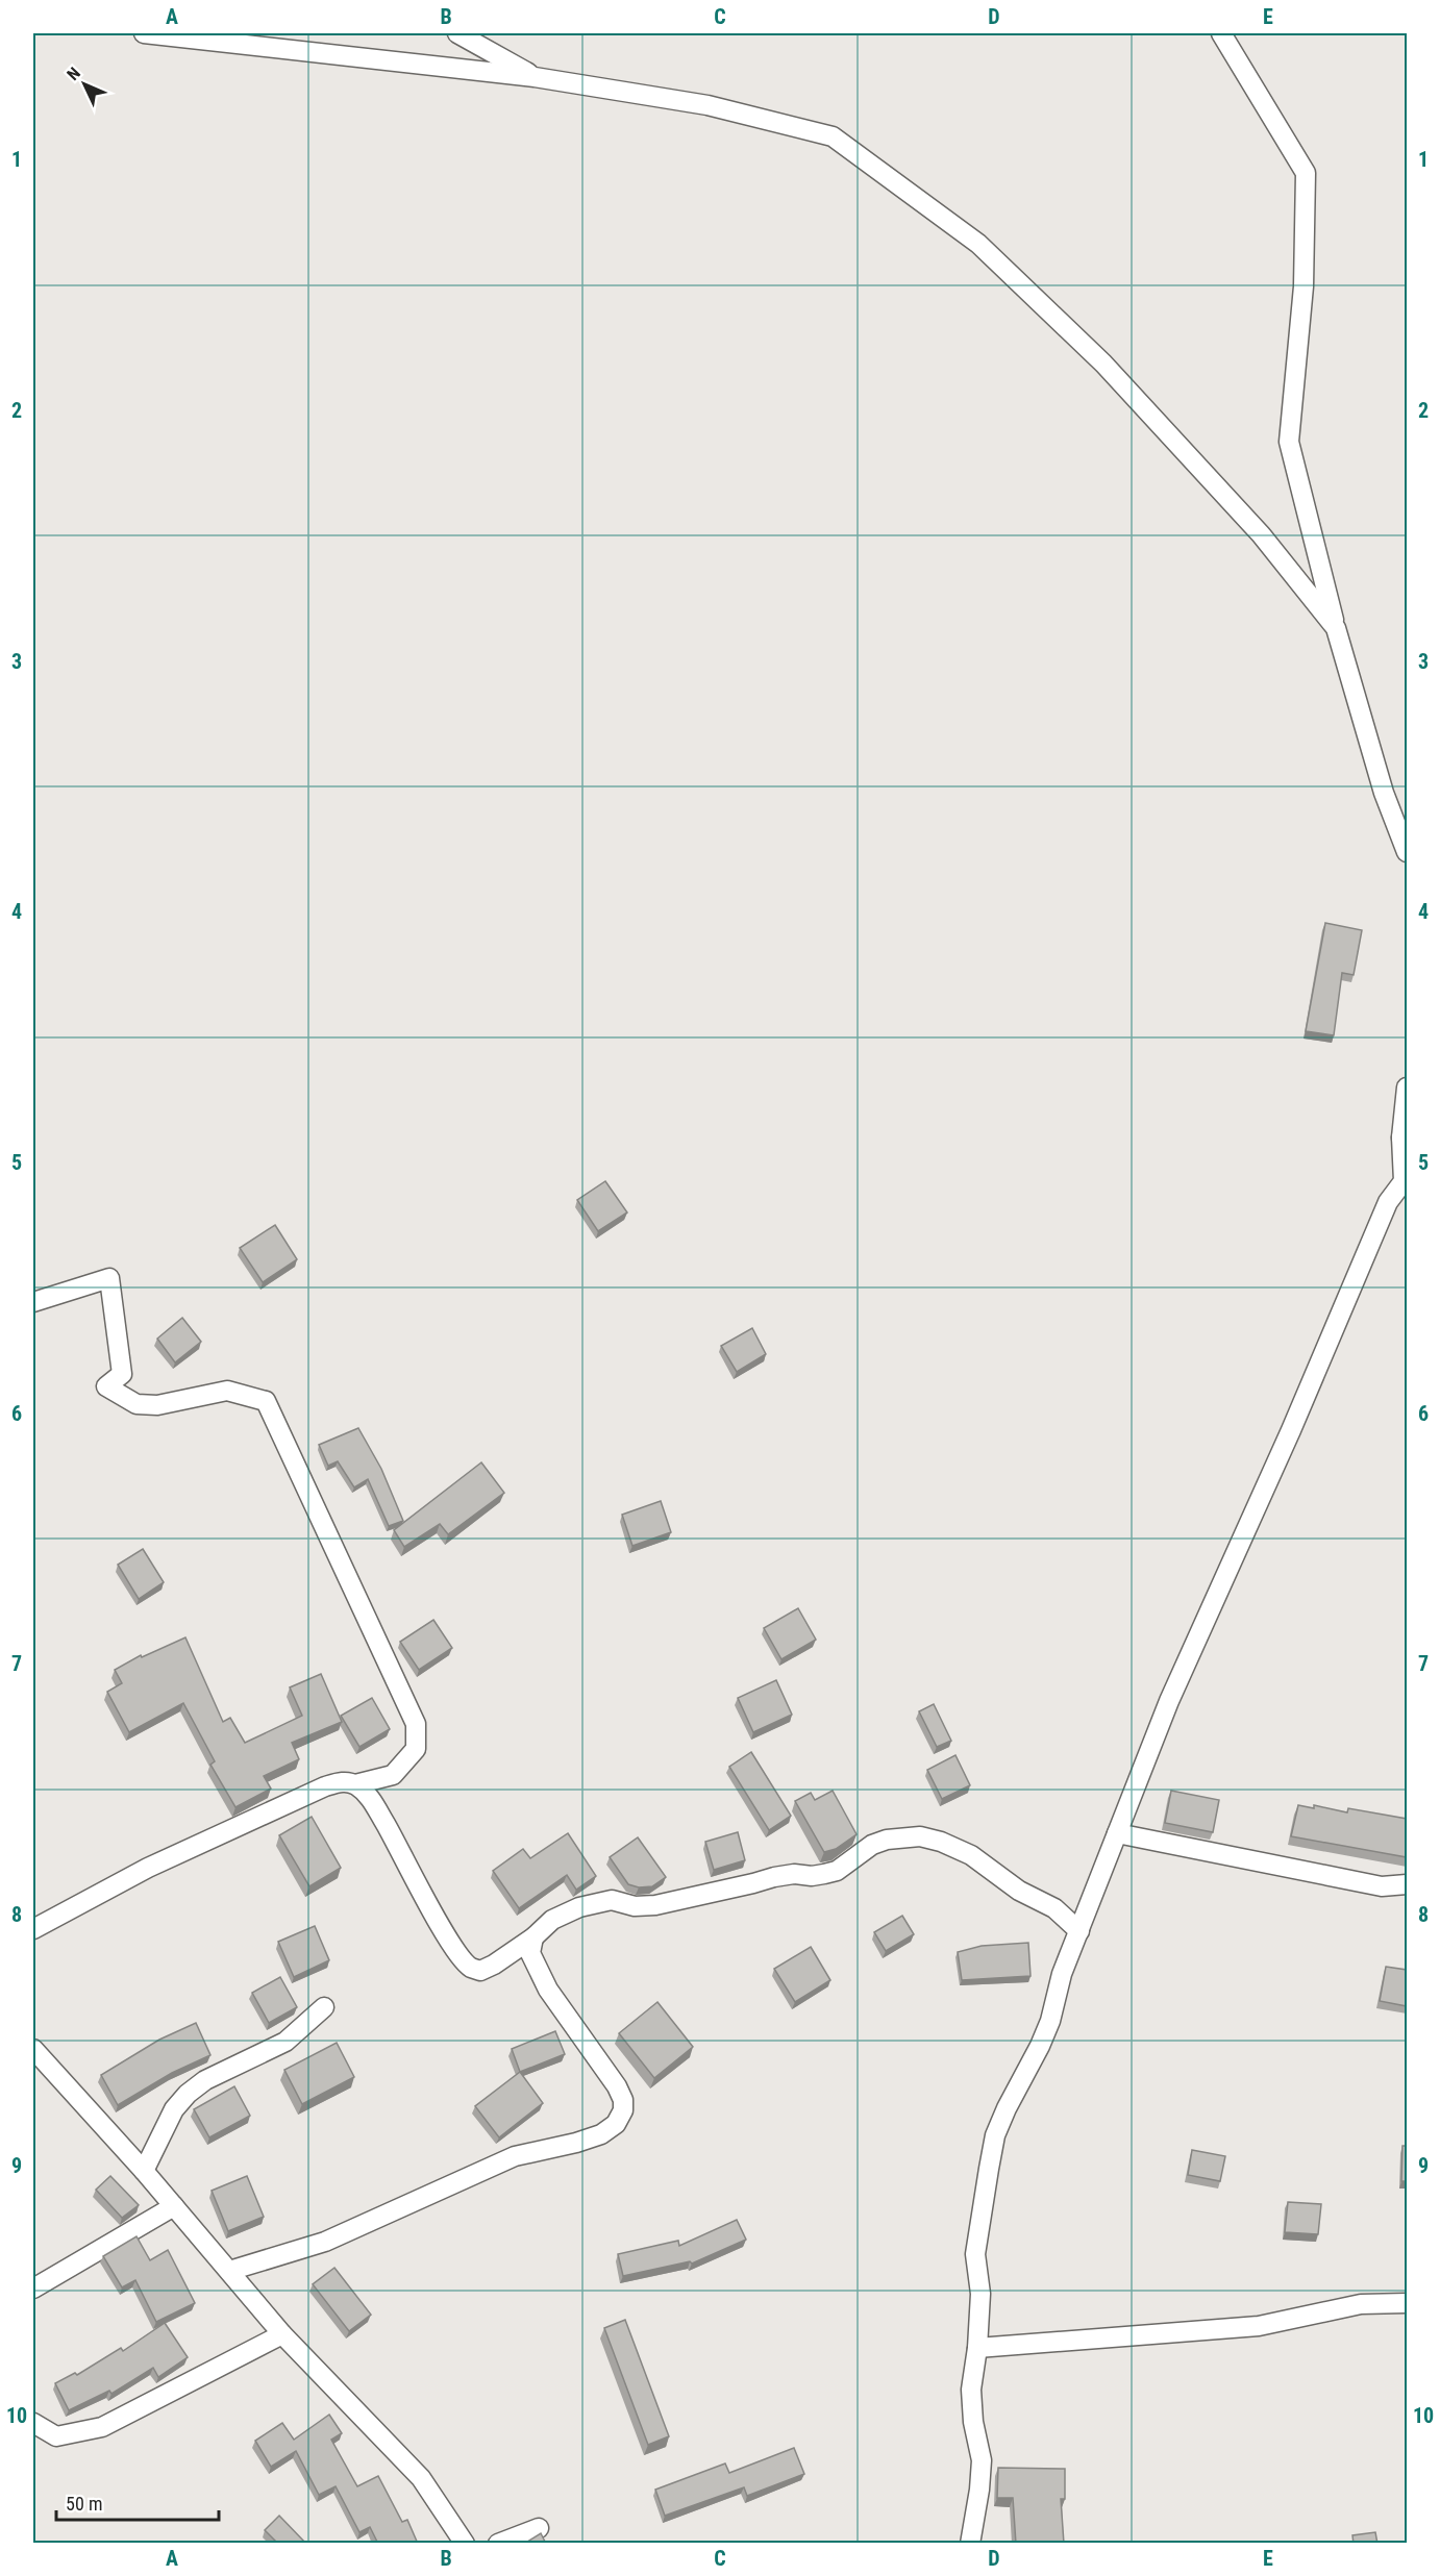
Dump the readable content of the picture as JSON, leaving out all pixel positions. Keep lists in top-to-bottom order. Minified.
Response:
{"scale_bar":"50 m","north":"top left","grid":{"columns":["A","B","C","D","E"],"rows":["1","2","3","4","5","6","7","8","9","10"]}}
